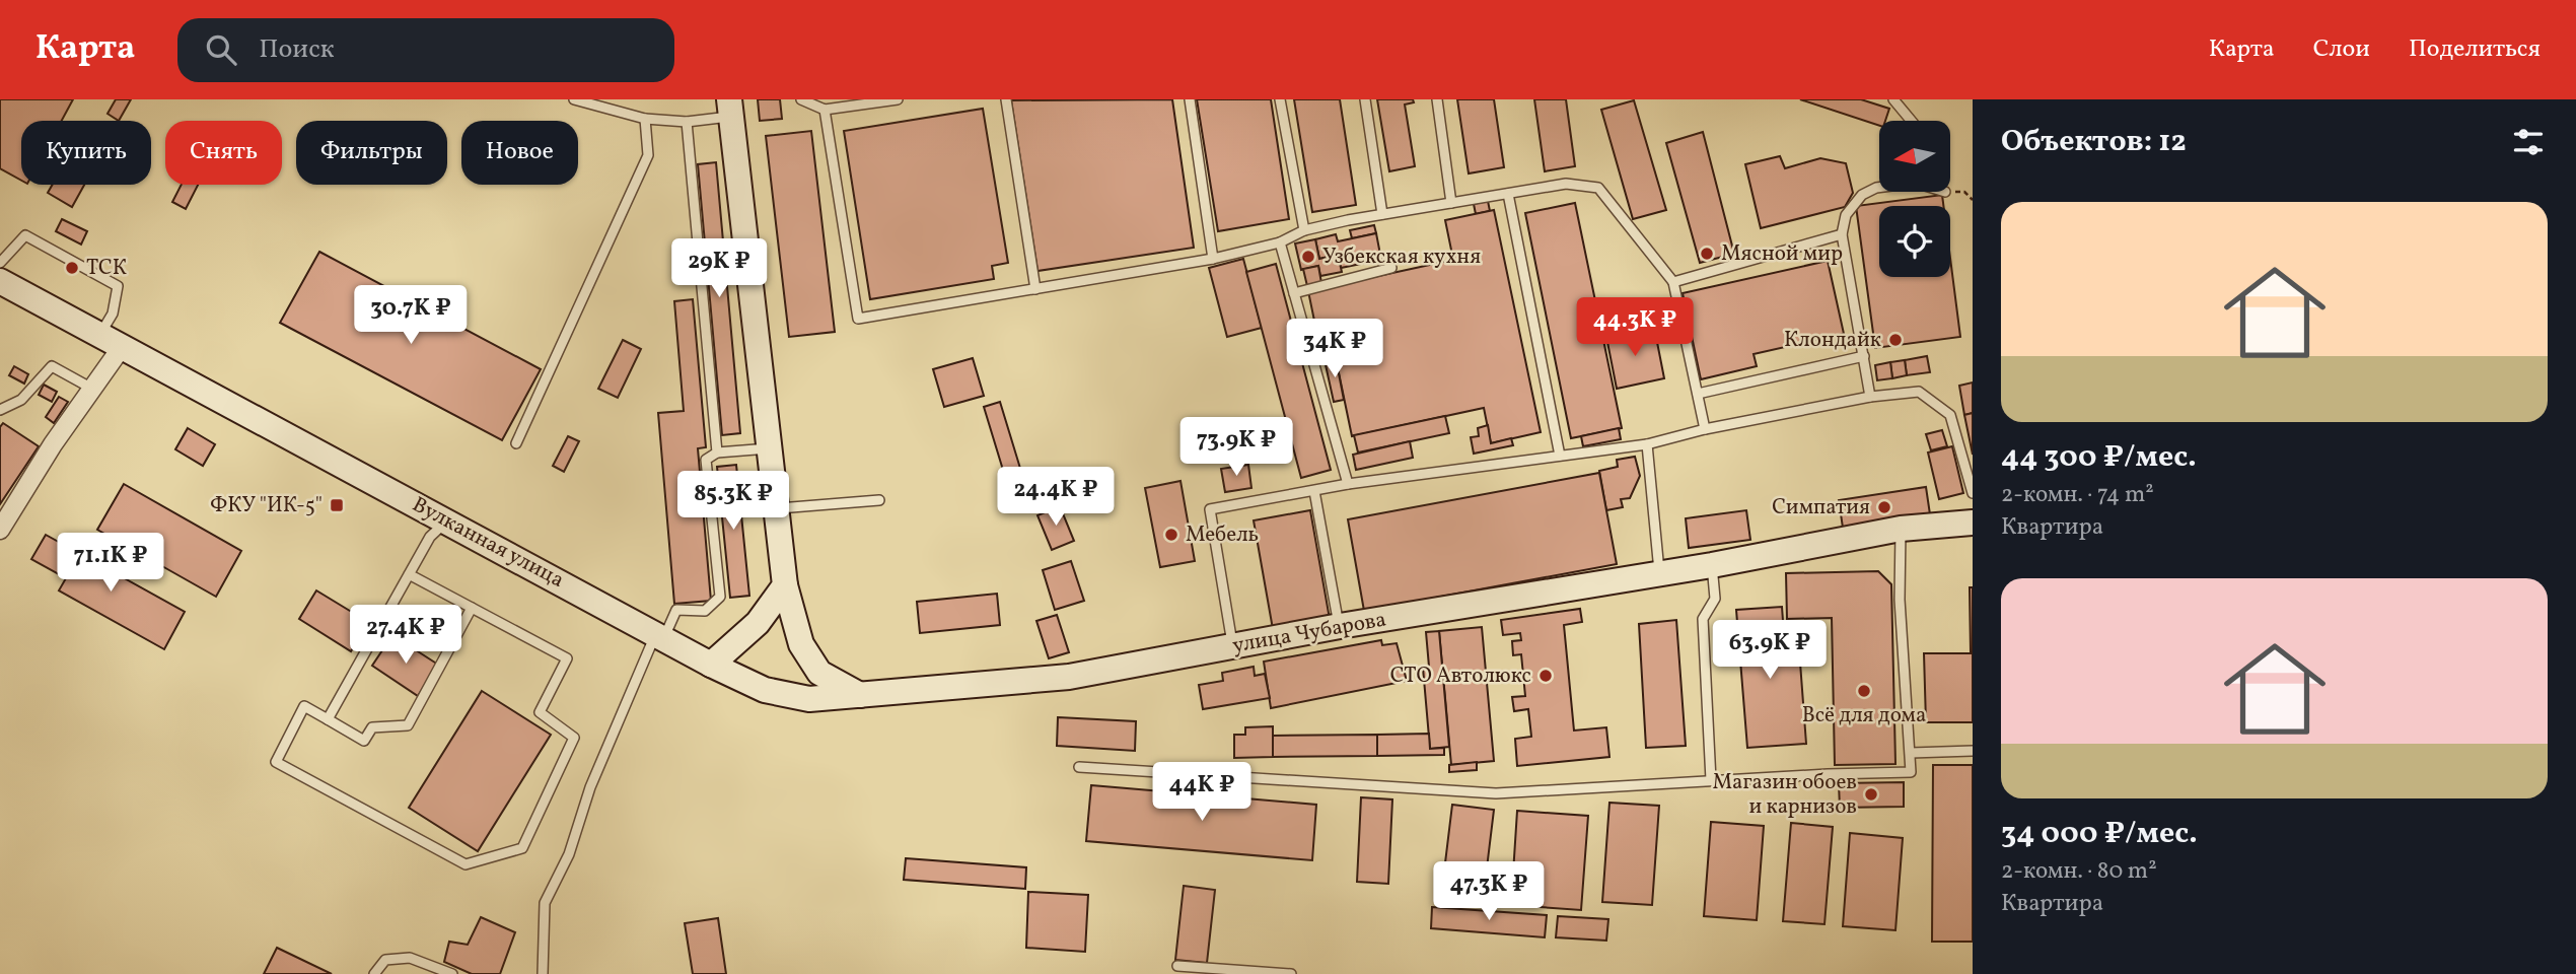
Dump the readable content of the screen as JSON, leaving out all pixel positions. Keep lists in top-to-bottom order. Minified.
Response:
{"streets":{"street":["Вулканная улица","улица Чубарова"]},"crossings":[["Вулканная улица","улица Чубарова"]],"places":{"other":["Мясной мир","Узбекская кухня","ТСК","Клондайк","Симпатия","Мебель","СТО Автолюкс","Всё для дома","Магазин обоев и карнизов"],"transit":["ФКУ \"ИК-5\""]},"north":"left","page":{"header":"Карта","search":"Поиск","nav":["Карта","Слои","Поделиться"],"heading":"Объектов: 12","chip":["Купить","Снять","Фильтры","Новое"],"list":[{"name":"44 300 ₽/мес.","note":"2-комн. · 74 m² · Квартира"},{"name":"34 000 ₽/мес.","note":"2-комн. · 80 m² · Квартира"}],"price":["29K ₽","30.7K ₽","44.3K ₽","34K ₽","73.9K ₽","24.4K ₽","85.3K ₽","71.1K ₽","27.4K ₽","63.9K ₽","44K ₽","47.3K ₽"]}}
